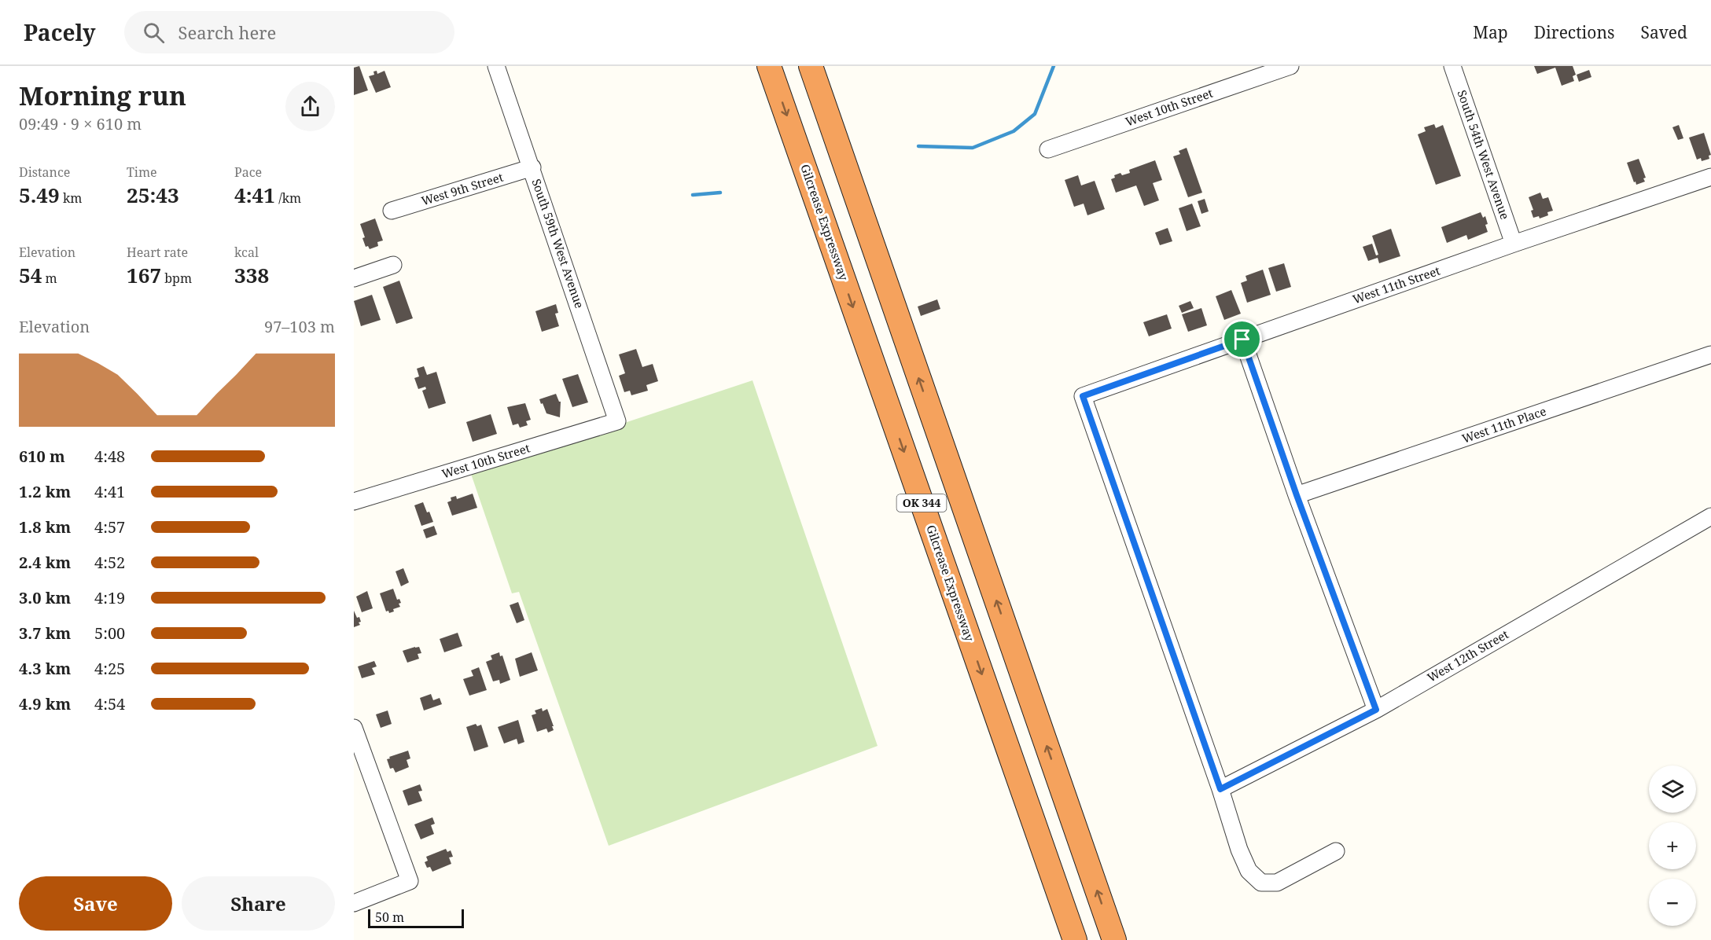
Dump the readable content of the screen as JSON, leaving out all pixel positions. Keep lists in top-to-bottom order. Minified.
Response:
{"streets":{"highway":["Gilcrease Expressway","OK 344"],"street":["West 10th Street","South 54th West Avenue","West 9th Street","South 59th West Avenue","West 11th Street","West 11th Place","West 12th Street"]},"crossings":[["West 10th Street","South 59th West Avenue"],["South 54th West Avenue","West 11th Street"],["West 9th Street","South 59th West Avenue"],["West 11th Street","West 12th Street"]],"scale_bar":"50 m","page":{"header":"Pacely","search":"Search here","nav":["Map","Directions","Saved"],"heading":["Morning run","09:49 · 9 × 610 m"],"stats":[["Distance","5.49 km"],["Time","25:43"],["Pace","4:41 /km"],["Elevation","54 m"],["Heart rate","167 bpm"],["kcal","338"]],"chart":["Elevation","97–103 m"],"list":[{"name":"610 m","note":"4:48"},{"name":"1.2 km","note":"4:41"},{"name":"1.8 km","note":"4:57"},{"name":"2.4 km","note":"4:52"},{"name":"3.0 km","note":"4:19"},{"name":"3.7 km","note":"5:00"},{"name":"4.3 km","note":"4:25"},{"name":"4.9 km","note":"4:54"}],"map_buttons":["+","−"],"buttons":["Save","Share"],"scale":"50 m"}}
